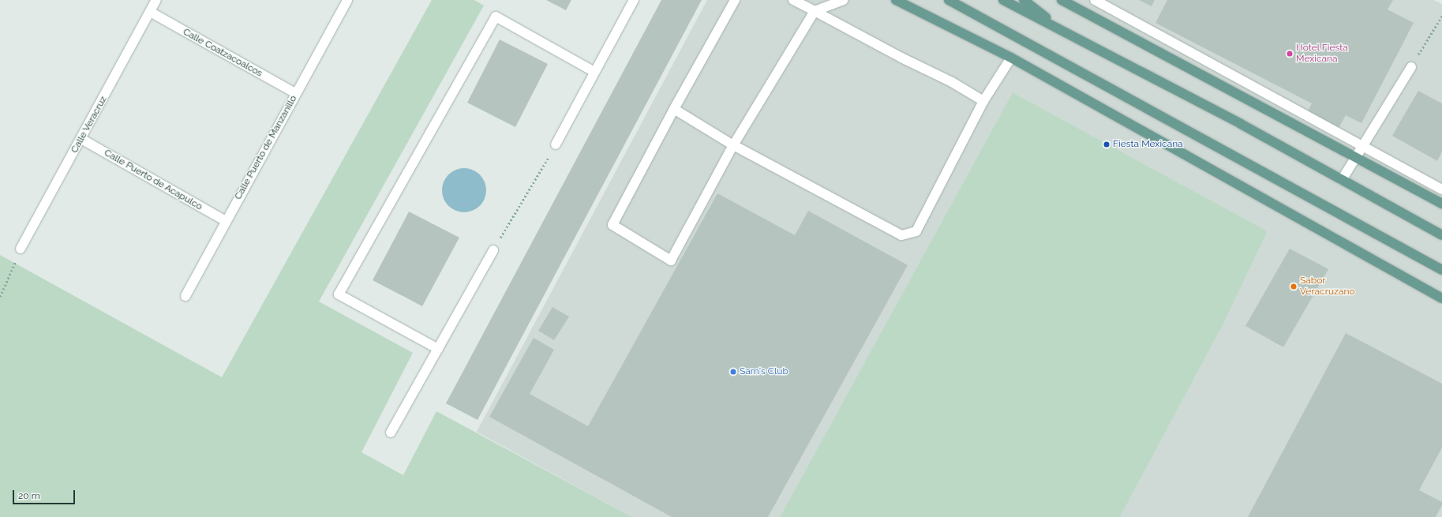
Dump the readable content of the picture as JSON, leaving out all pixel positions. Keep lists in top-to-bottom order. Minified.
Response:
{"streets":{"street":["Calle Coatzacoalcos","Calle Veracruz","Calle Puerto de Manzanillo","Calle Puerto de Acapulco"]},"crossings":[["Calle Coatzacoalcos","Calle Veracruz"],["Calle Coatzacoalcos","Calle Puerto de Manzanillo"],["Calle Veracruz","Calle Puerto de Acapulco"],["Calle Puerto de Manzanillo","Calle Puerto de Acapulco"]],"places":["Hotel Fiesta Mexicana","Fiesta Mexicana","Sabor Veracruzano","Sam's Club"],"scale_bar":"20 m"}
